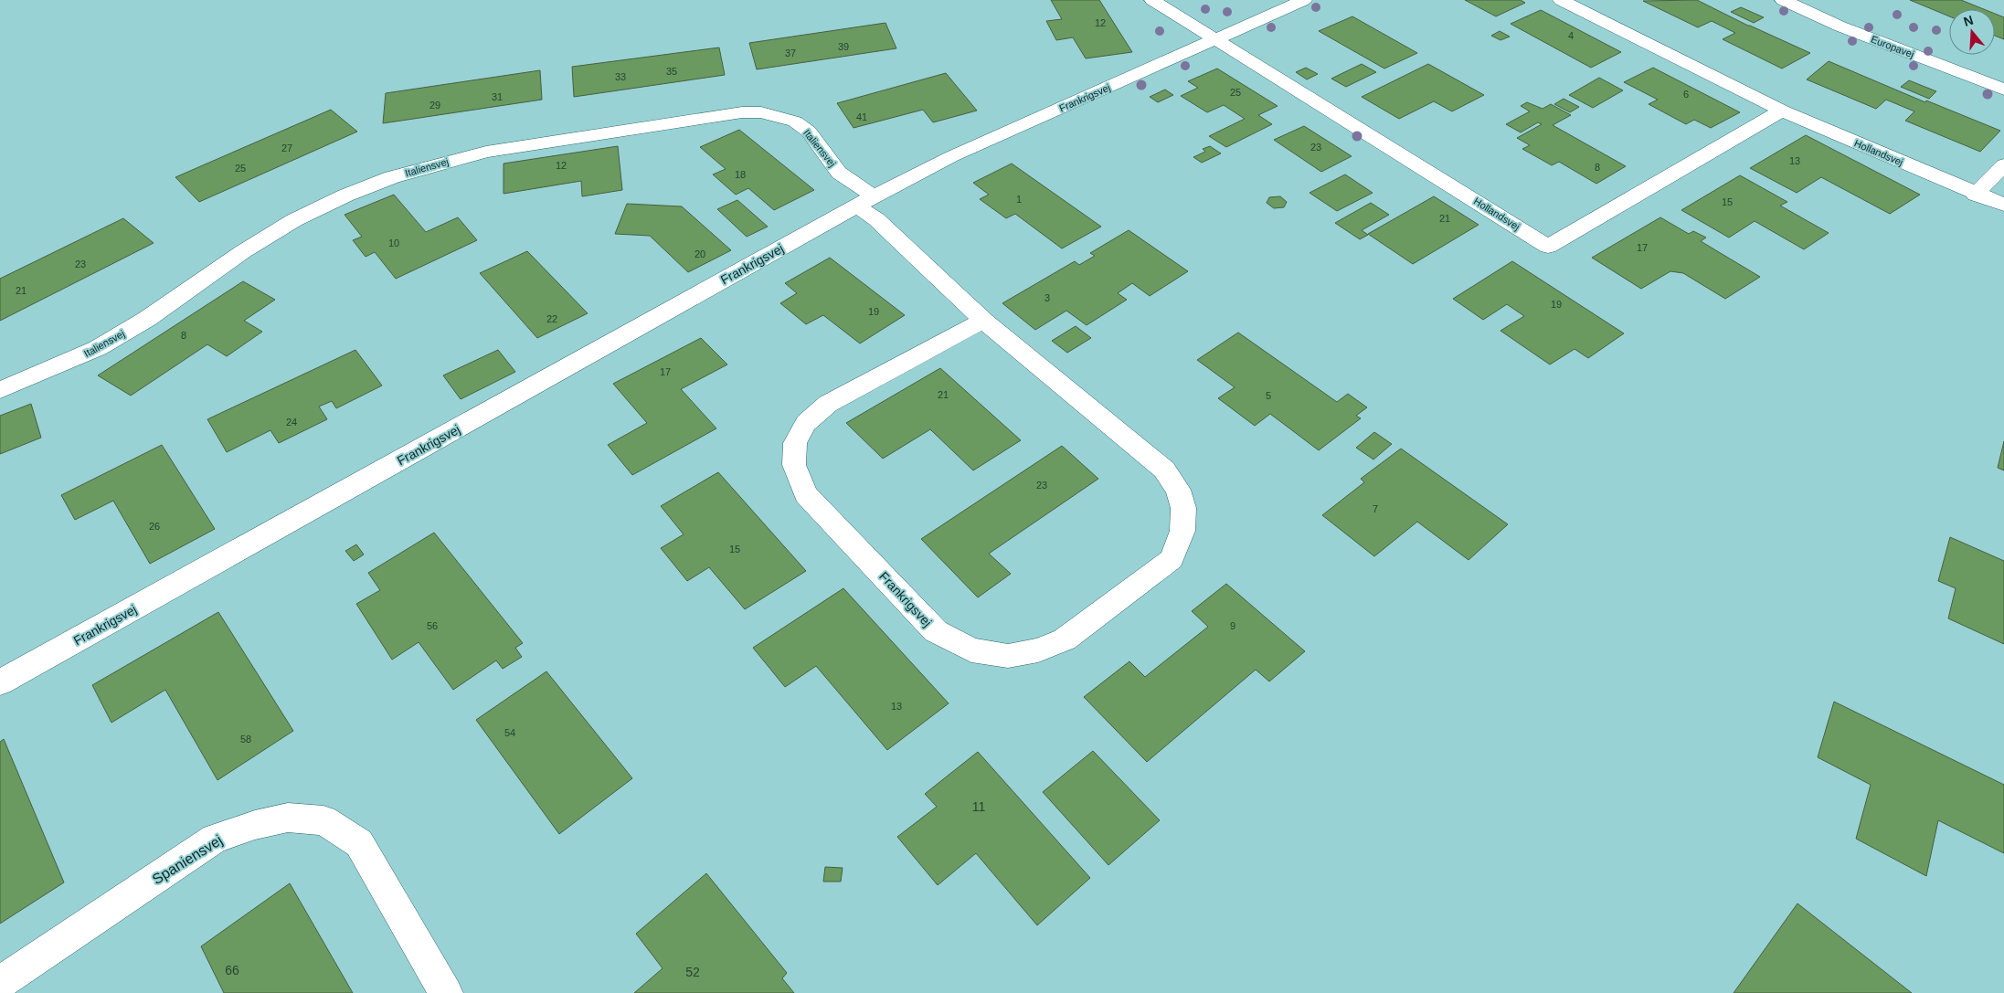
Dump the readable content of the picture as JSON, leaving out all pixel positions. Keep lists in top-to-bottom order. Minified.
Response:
{"streets":{"street":["Europavej","Frankrigsvej","Italiensvej","Hollandsvej","Spaniensvej"]},"crossings":[["Frankrigsvej","Italiensvej"],["Frankrigsvej","Hollandsvej"]],"house_numbers":["12","4","39","37","35","33","25","6","31","29","41","23","27","13","12","8","25","18","1","15","21","10","17","20","23","21","3","19","19","22","8","17","21","5","24","23","7","26","15","56","9","13","54","58","11","66","52"],"north":"top"}
